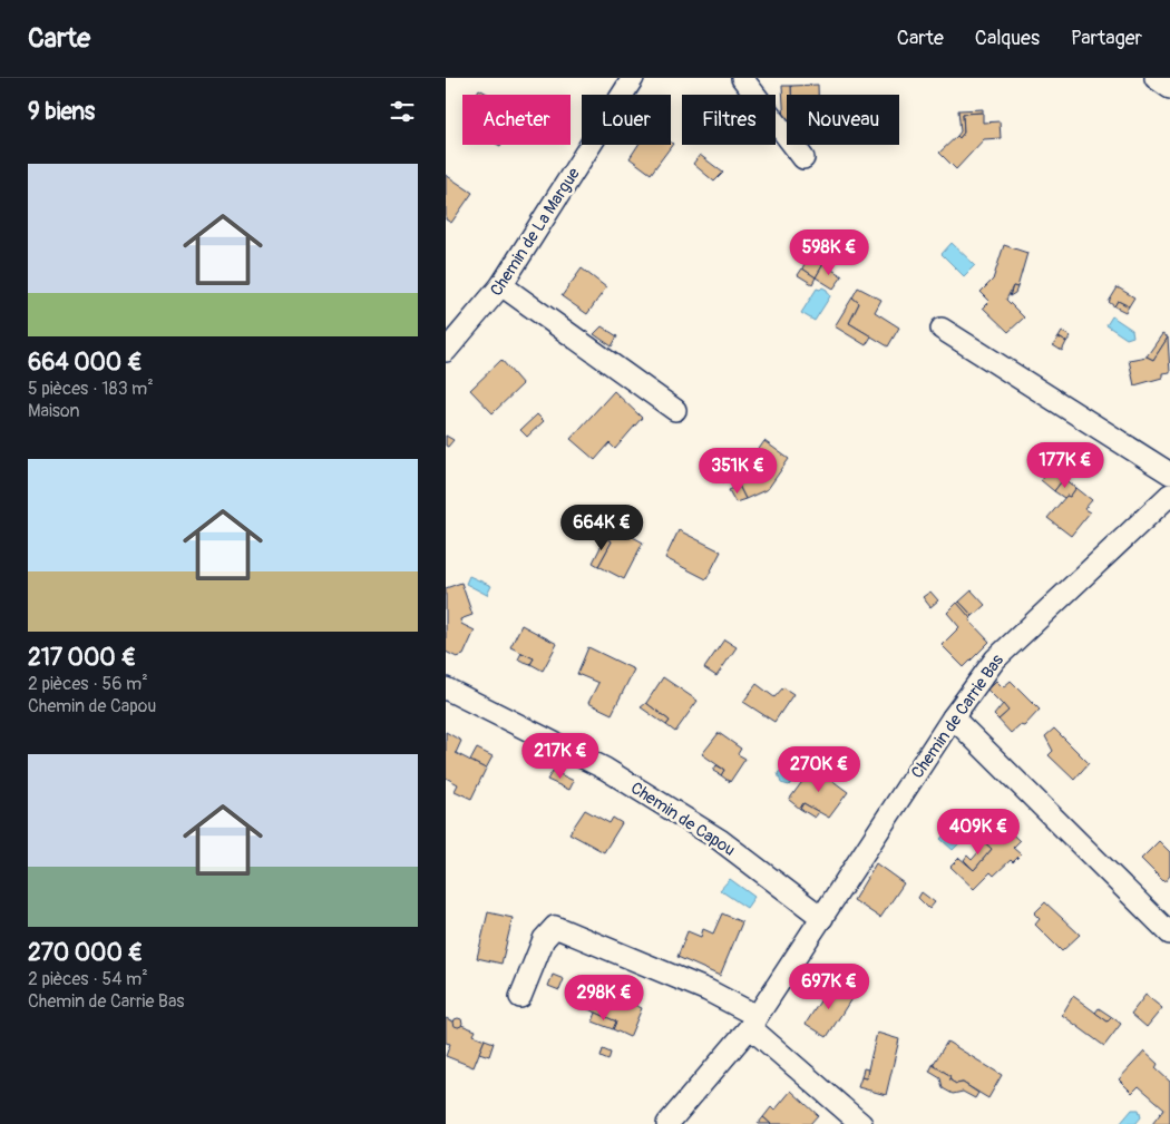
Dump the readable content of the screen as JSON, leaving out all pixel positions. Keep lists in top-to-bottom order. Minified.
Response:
{"streets":{"street":["Chemin de La Margue","Chemin de Carrie Bas","Chemin de Capou"]},"crossings":[["Chemin de Carrie Bas","Chemin de Capou"]],"page":{"header":"Carte","nav":["Carte","Calques","Partager"],"heading":"9 biens","chip":["Acheter","Louer","Filtres","Nouveau"],"list":[{"name":"664 000 €","note":"5 pièces · 183 m² · Maison"},{"name":"217 000 €","note":"2 pièces · 56 m² · Chemin de Capou"},{"name":"270 000 €","note":"2 pièces · 54 m² · Chemin de Carrie Bas"}],"price":["598K €","177K €","351K €","664K €","217K €","270K €","409K €","697K €","298K €"]}}
